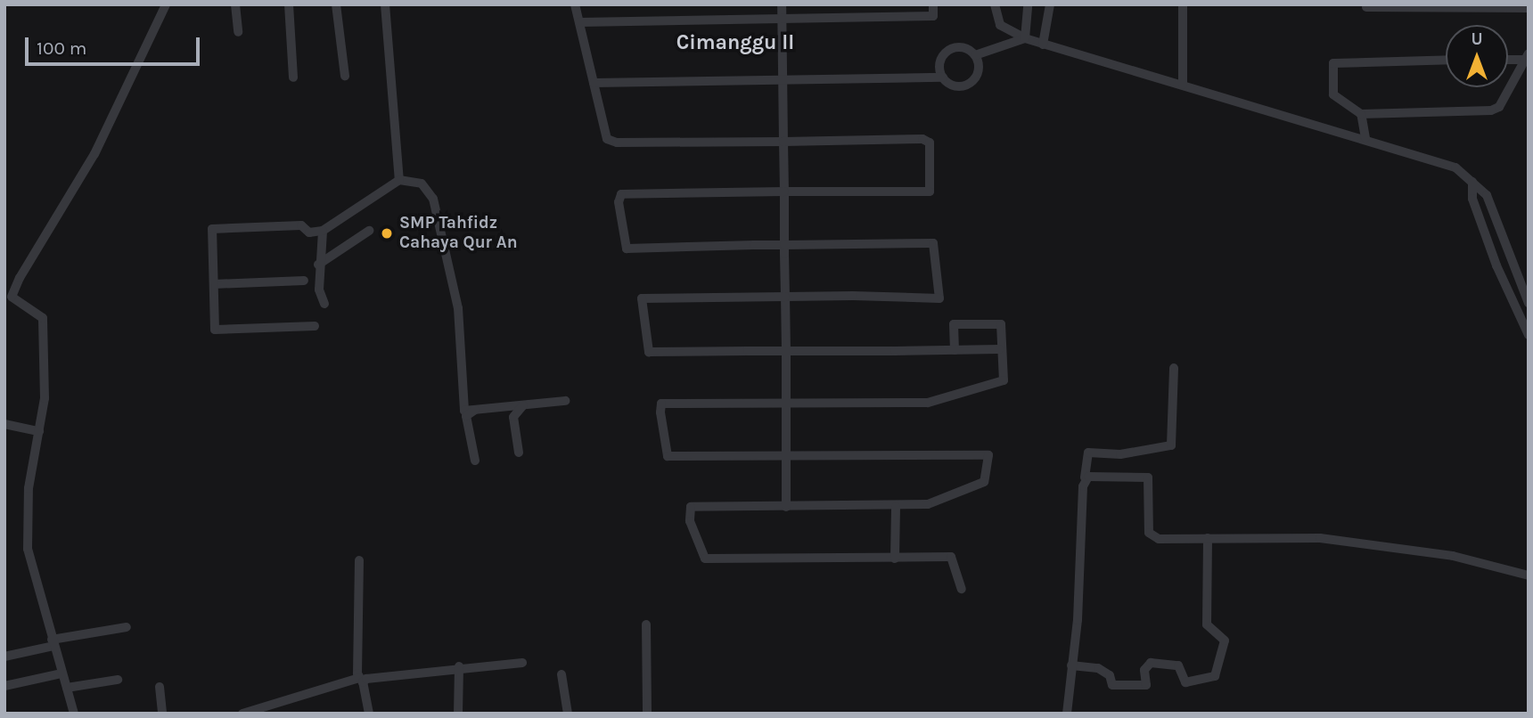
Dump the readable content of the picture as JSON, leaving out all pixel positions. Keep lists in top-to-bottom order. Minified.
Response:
{"districts":["Cimanggu II"],"places":["SMP Tahfidz Cahaya Qur An"],"scale_bar":"100 m","north":"top"}
